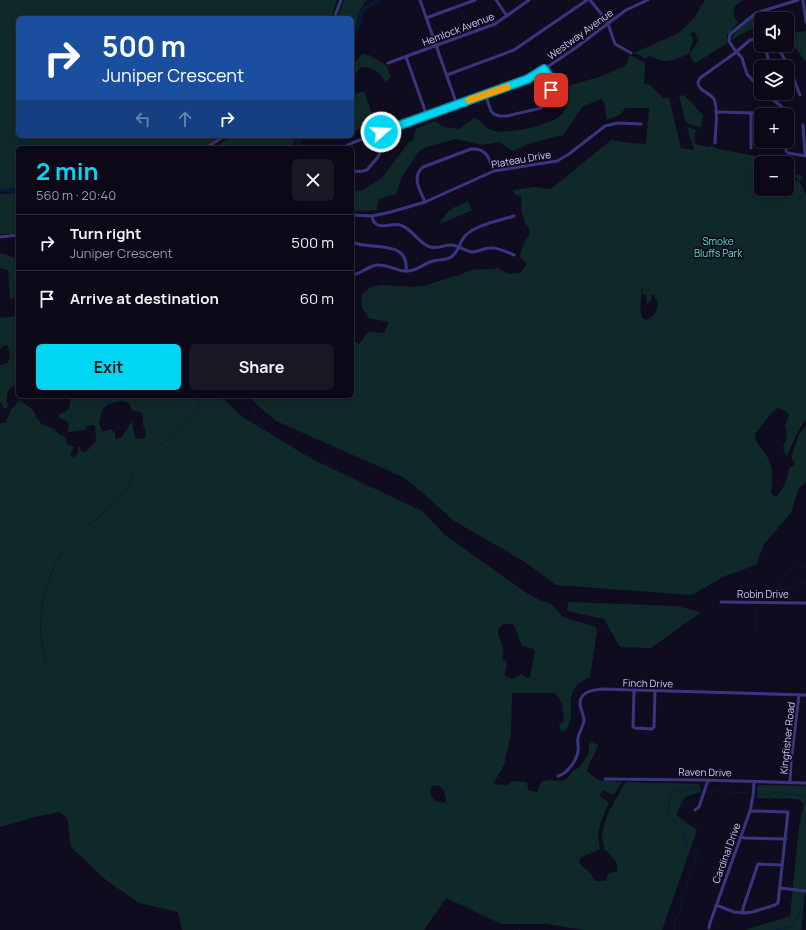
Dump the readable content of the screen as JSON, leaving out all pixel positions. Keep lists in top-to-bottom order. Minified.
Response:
{"streets":{"street":["Hemlock Avenue","Westway Avenue","Plateau Drive","Robin Drive","Finch Drive","Kingfisher Road","Raven Drive","Cardinal Drive"]},"crossings":[["Finch Drive","Kingfisher Road"],["Kingfisher Road","Raven Drive"],["Raven Drive","Cardinal Drive"]],"parks":["Smoke Bluffs Park"],"page":{"map_buttons":["+","−"],"turn":["500 m","Juniper Crescent"],"heading":["2 min","560 m · 20:40"],"list":[{"name":"Turn right","note":"Juniper Crescent","value":"500 m"},{"name":"Arrive at destination","value":"60 m"}],"buttons":["Exit","Share"]}}
